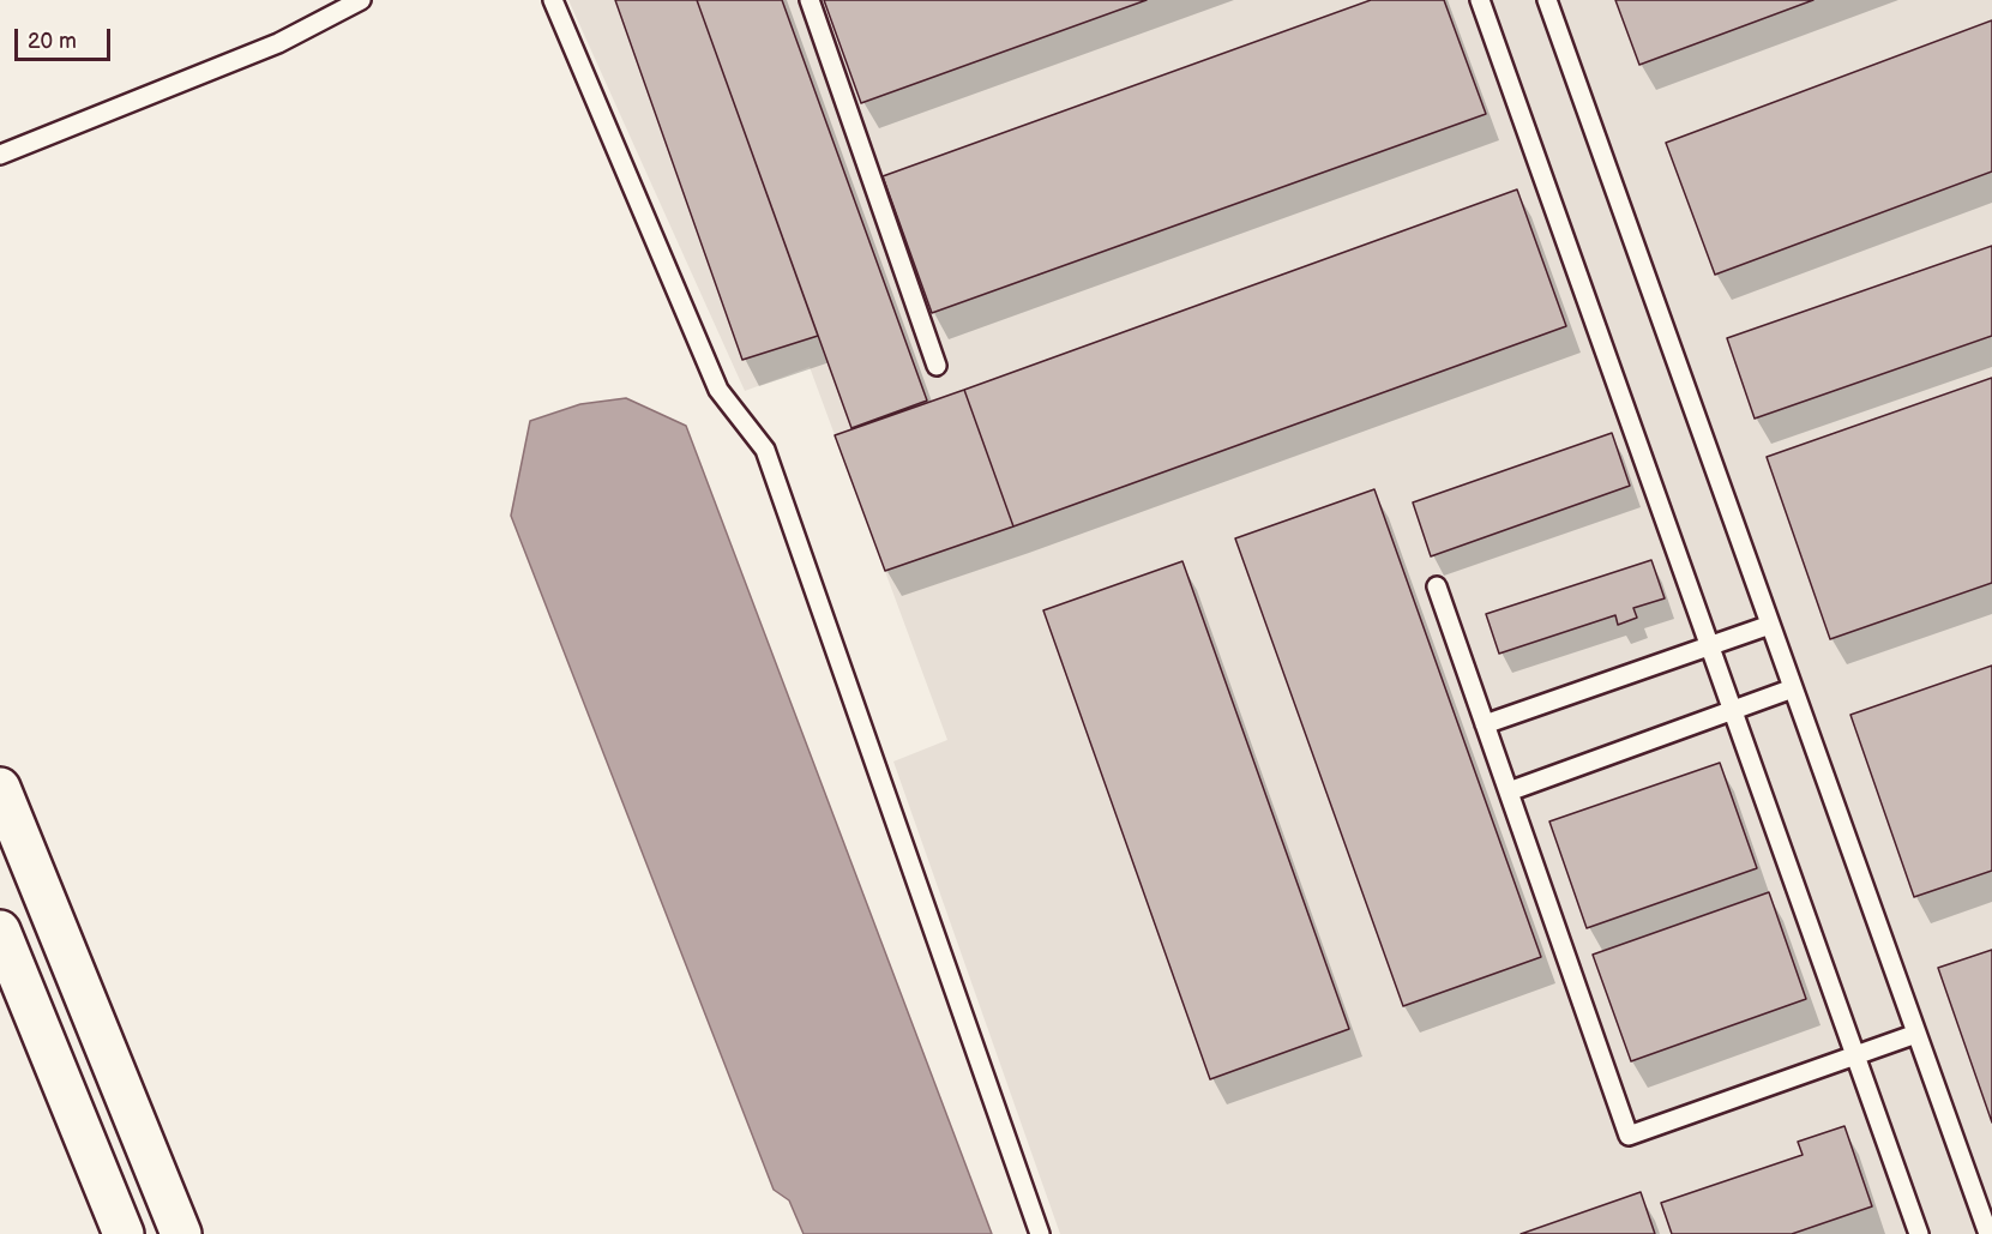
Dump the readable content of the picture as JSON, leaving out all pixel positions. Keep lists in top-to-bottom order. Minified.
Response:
{"scale_bar":"20 m"}
